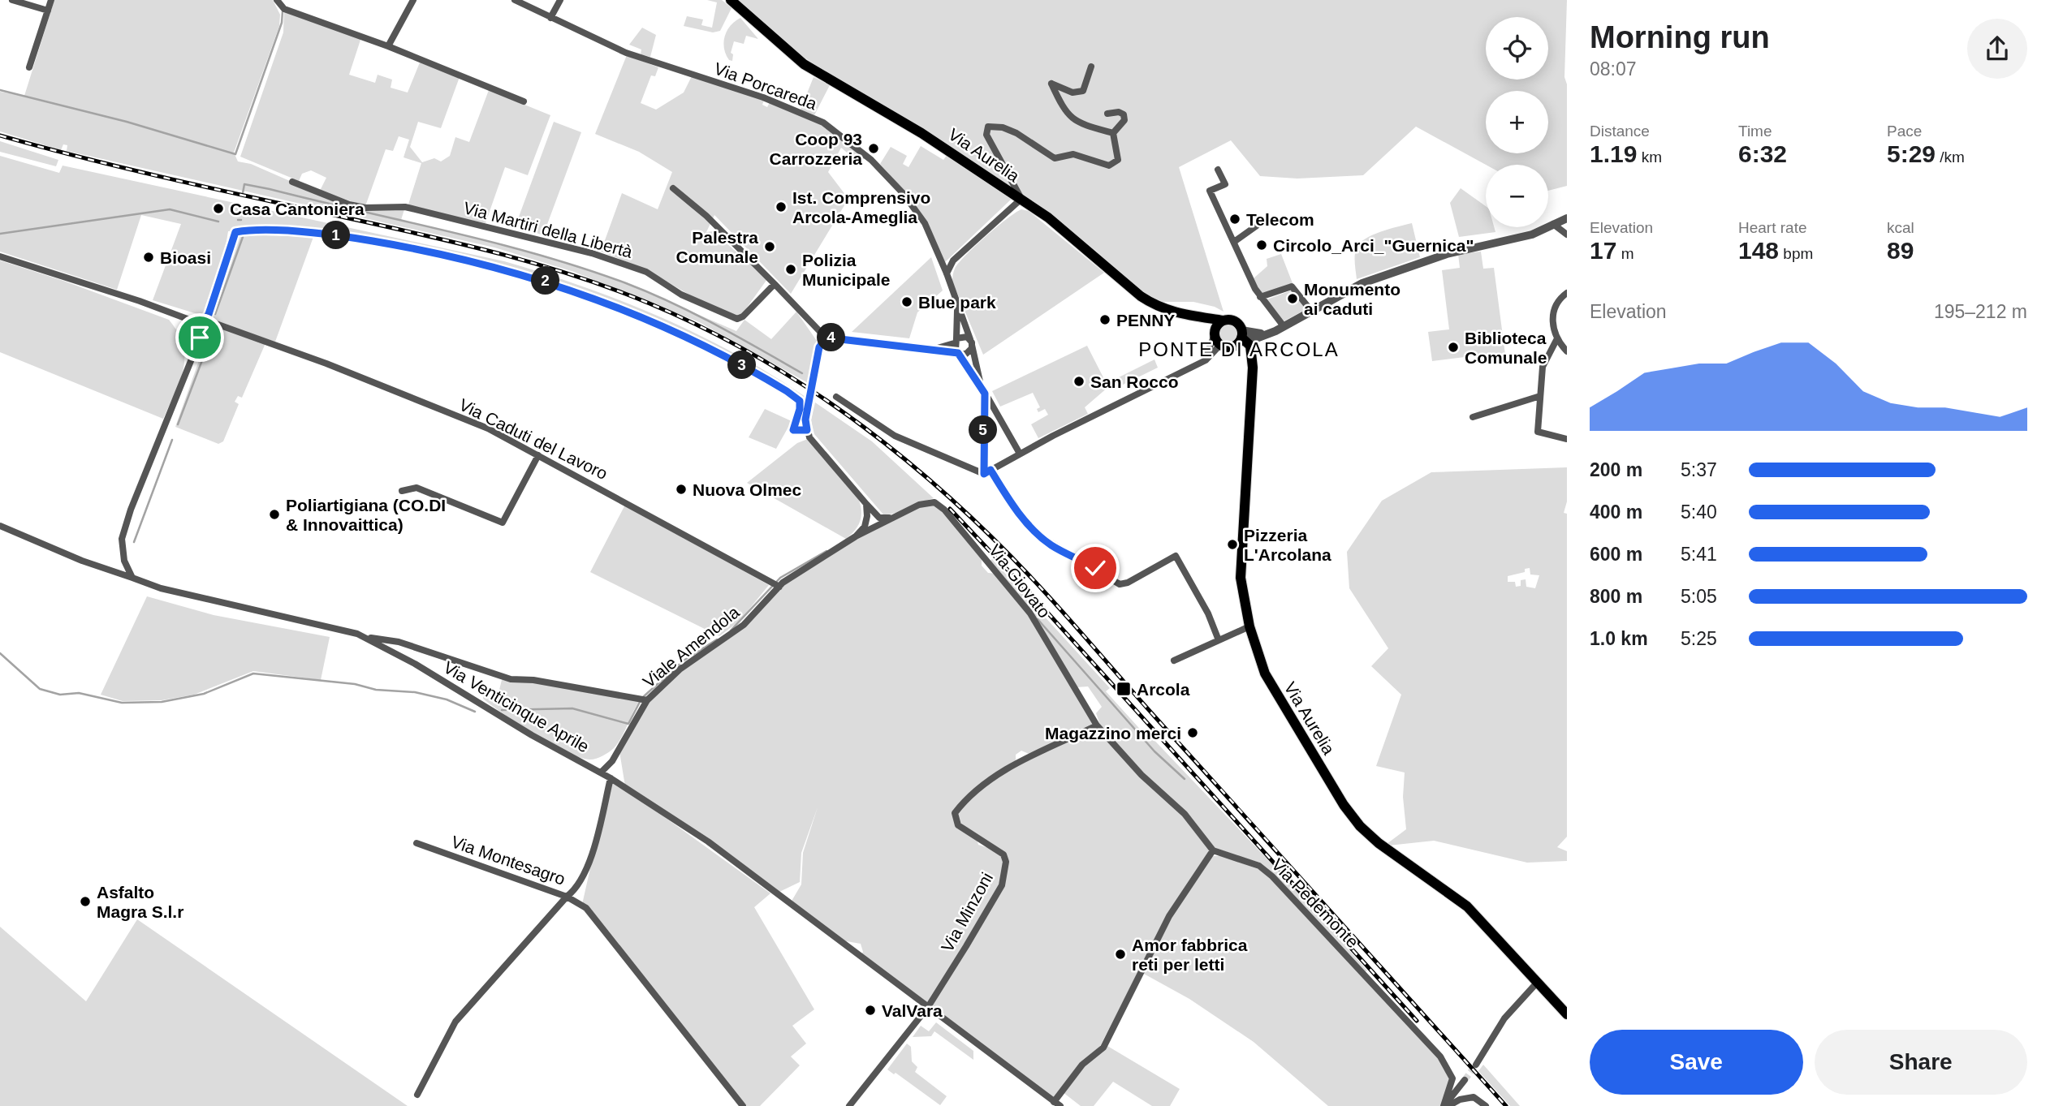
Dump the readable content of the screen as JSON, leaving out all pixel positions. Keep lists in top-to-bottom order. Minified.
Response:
{"streets":{"main road":["Via Aurelia"],"street":["Via Porcareda","Via Martiri della Libertà","Via Caduti del Lavoro","Via Giovato","Viale Amendola","Via Venticinque Aprile","Via Montesagro","Via Pedemonte","Via Minzoni"]},"crossings":[["Via Caduti del Lavoro","Viale Amendola"],["Via Giovato","Viale Amendola"],["Via Giovato","Via Minzoni"],["Viale Amendola","Via Venticinque Aprile"],["Via Venticinque Aprile","Via Montesagro"],["Via Venticinque Aprile","Via Minzoni"]],"districts":["PONTE DI ARCOLA"],"places":{"other":["Coop 93 Carrozzeria","Ist. Comprensivo Arcola-Ameglia","Casa Cantoniera","Telecom","Circolo_Arci_\"Guernica\"","Palestra Comunale","Bioasi","Polizia Municipale","Monumento ai caduti","Blue park","PENNY","Biblioteca Comunale","San Rocco","Nuova Olmec","Poliartigiana (CO.DI & Innovaittica)","Pizzeria L'Arcolana","Magazzino merci","Asfalto Magra S.l.r","Amor fabbrica reti per letti","ValVara"],"transit":["Arcola"]},"page":{"heading":["Morning run","08:07"],"map_buttons":["+","−"],"stats":[["Distance","1.19 km"],["Time","6:32"],["Pace","5:29 /km"],["Elevation","17 m"],["Heart rate","148 bpm"],["kcal","89"]],"pins":["1","2","4","3","5"],"chart":["Elevation","195–212 m"],"list":[{"name":"200 m","note":"5:37"},{"name":"400 m","note":"5:40"},{"name":"600 m","note":"5:41"},{"name":"800 m","note":"5:05"},{"name":"1.0 km","note":"5:25"}],"buttons":["Save","Share"]}}
